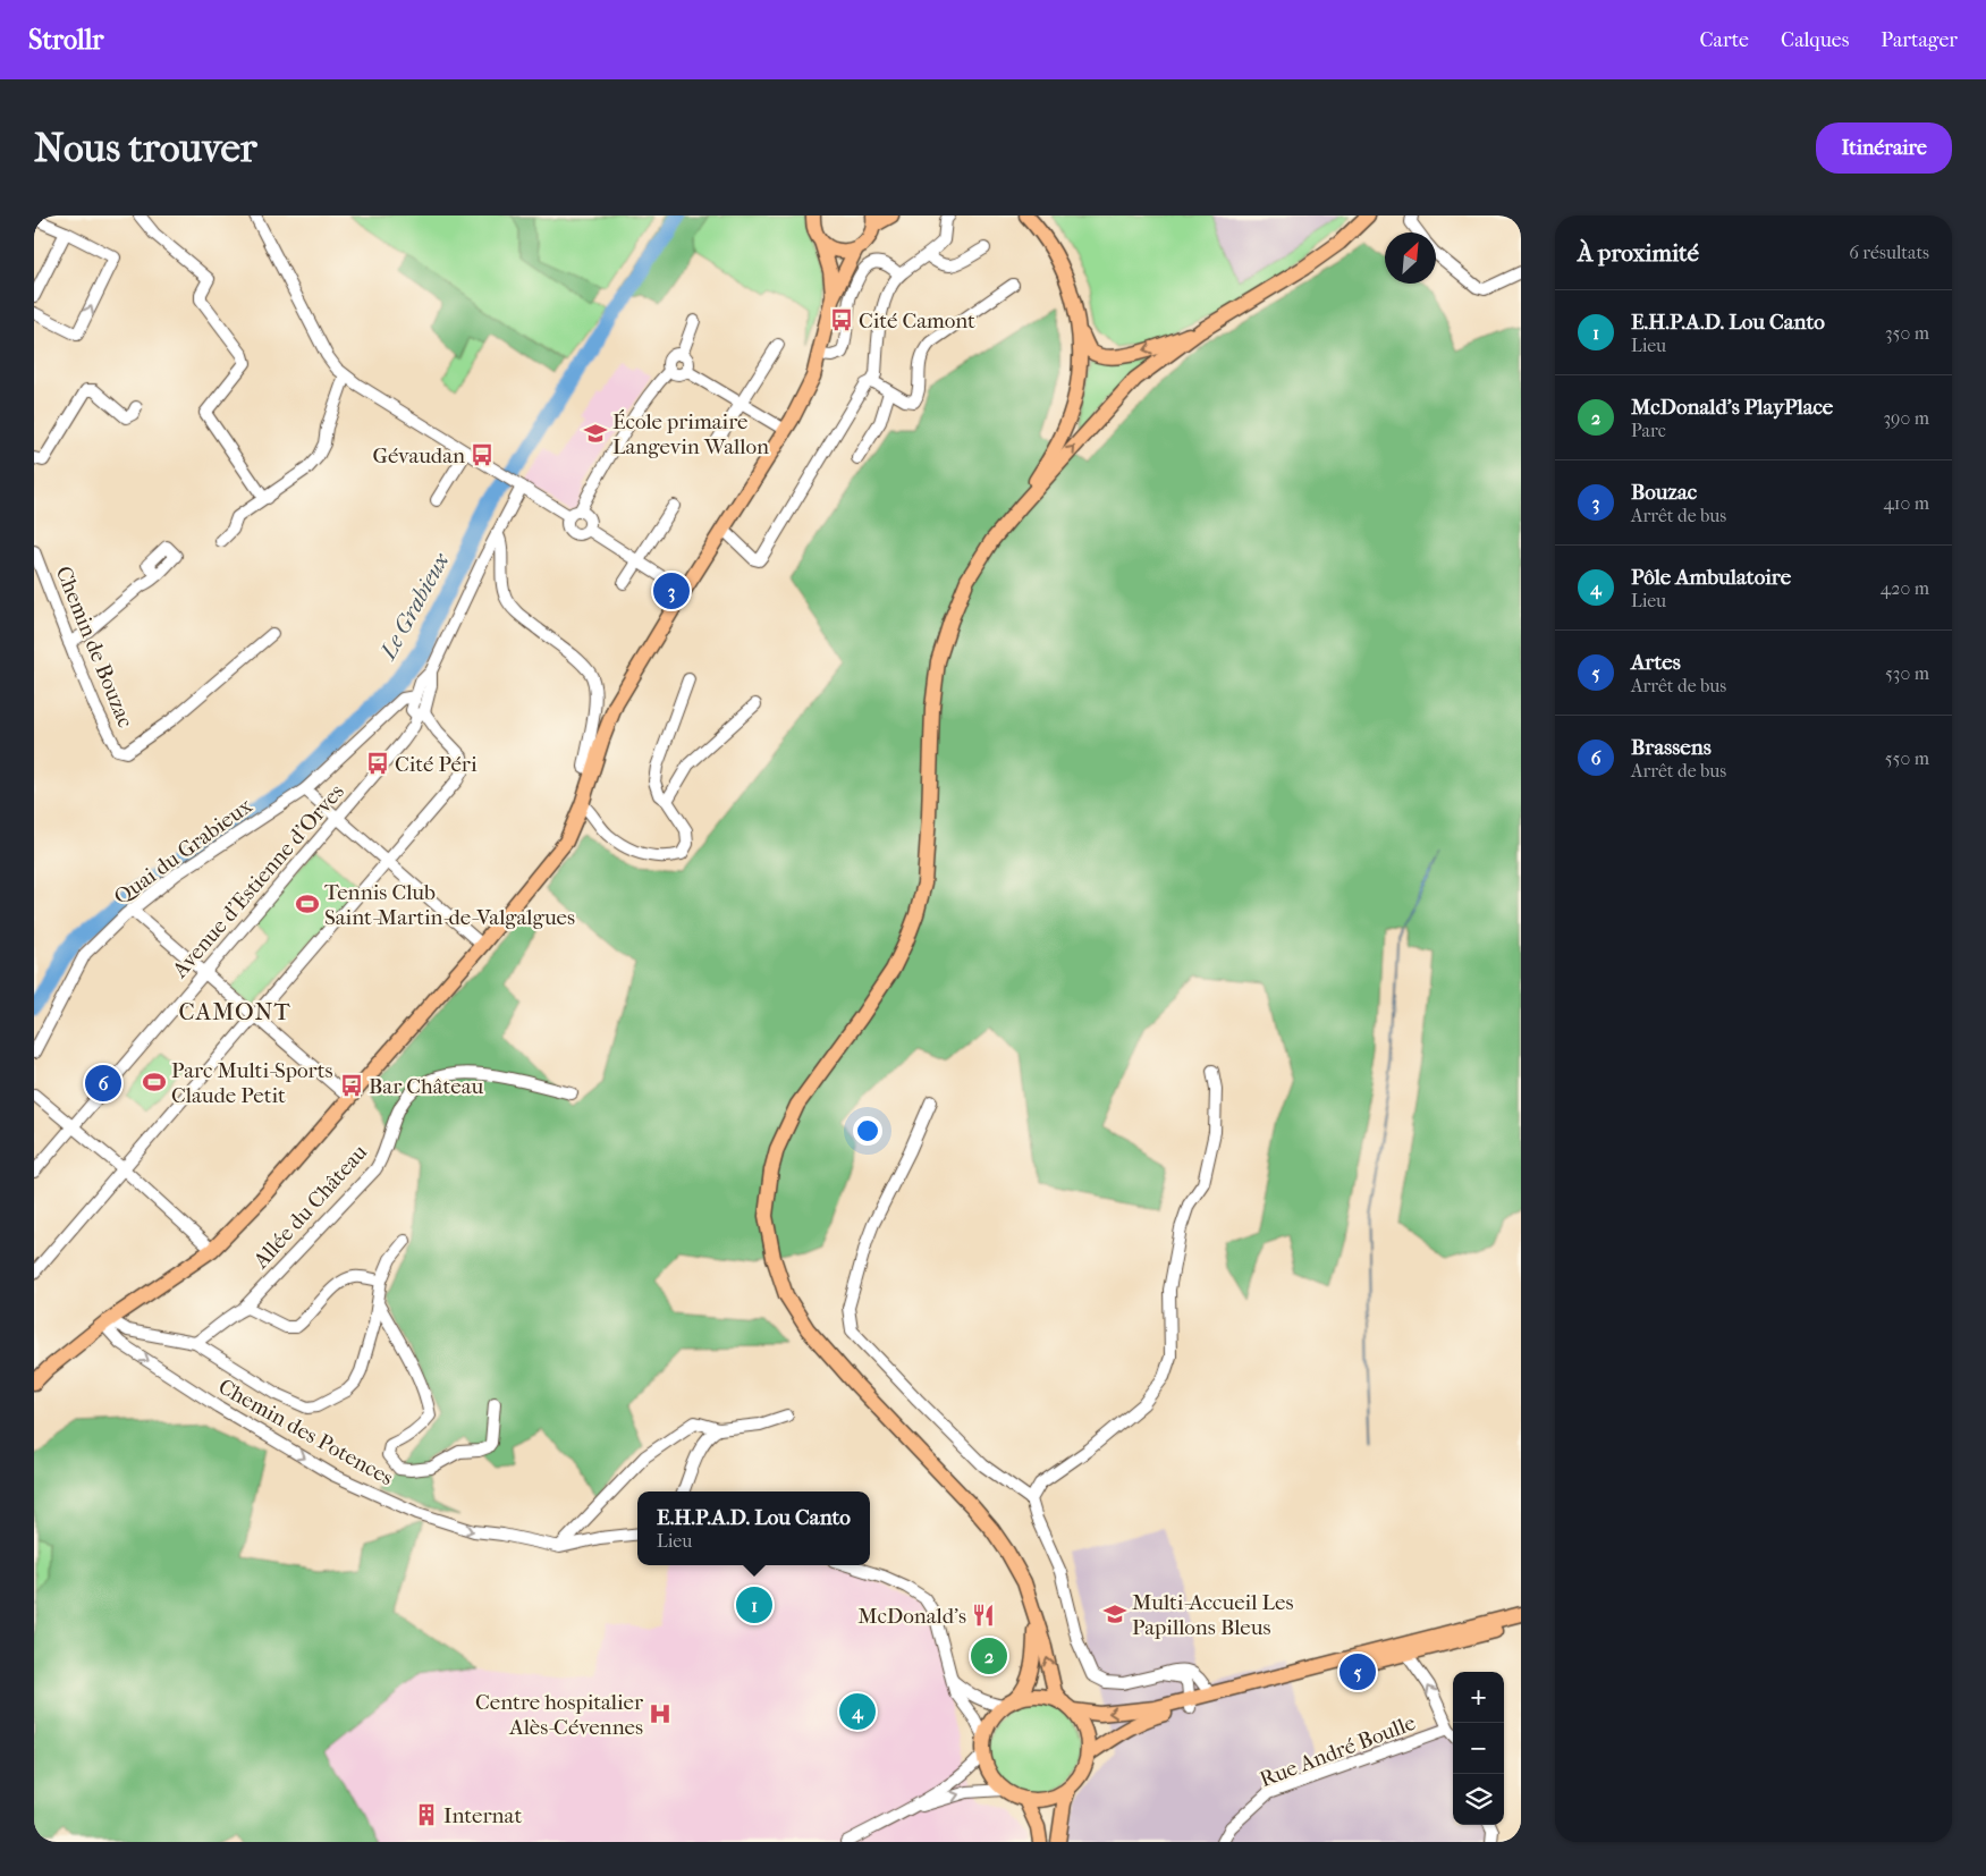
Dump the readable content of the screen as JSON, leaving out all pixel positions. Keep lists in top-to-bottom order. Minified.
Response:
{"streets":{"street":["Chemin de Bouzac","Quai du Grabieux","Avenue d'Estienne d'Orves","Allée du Château","Chemin des Potences","Rue André Boulle"]},"one_way":["Chemin des Potences"],"districts":["CAMONT"],"water":["Le Grabieux"],"places":{"bus stop":["Cité Camont","Gévaudan","Cité Péri","Bar Château"],"school or university":["École primaire Langevin Wallon","Multi-Accueil Les Papillons Bleus"],"sports":["Tennis Club Saint-Martin-de-Valgalgues","Parc Multi-Sports Claude Petit"],"restaurant":["McDonald's"],"hospital":["Centre hospitalier Alès-Cévennes"],"building":["Internat"]},"north":"top right","page":{"header":"Strollr","nav":["Carte","Calques","Partager"],"buttons":"Itinéraire","title":"Nous trouver","heading":["À proximité","6 résultats"],"list":[{"mark":"1","name":"E.H.P.A.D. Lou Canto","note":"Lieu","value":"350 m"},{"mark":"2","name":"McDonald's PlayPlace","note":"Parc","value":"390 m"},{"mark":"3","name":"Bouzac","note":"Arrêt de bus","value":"410 m"},{"mark":"4","name":"Pôle Ambulatoire","note":"Lieu","value":"420 m"},{"mark":"5","name":"Artes","note":"Arrêt de bus","value":"530 m"},{"mark":"6","name":"Brassens","note":"Arrêt de bus","value":"550 m"}],"pins":["3","6","1","2","5","4"],"popup":["E.H.P.A.D. Lou Canto","Lieu"],"map_buttons":["+","−"]}}
